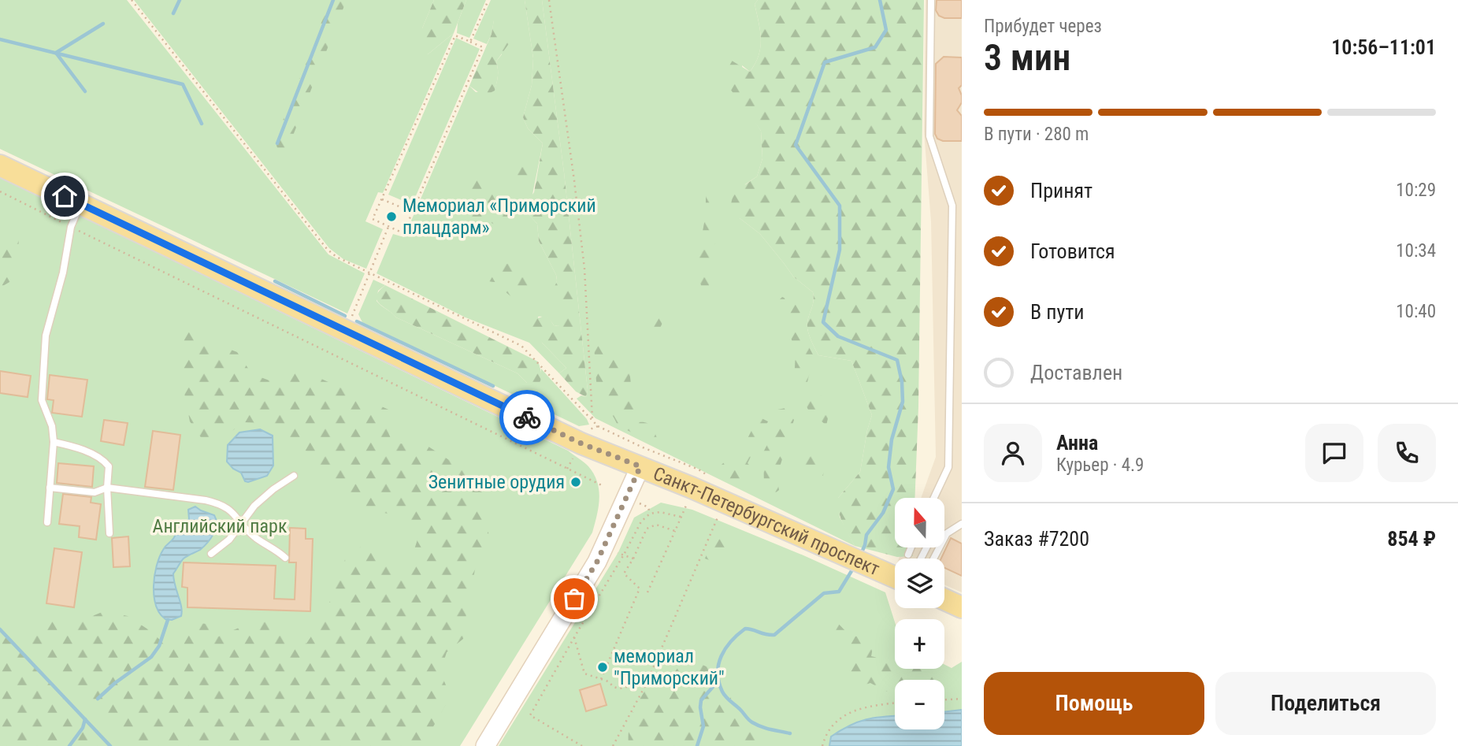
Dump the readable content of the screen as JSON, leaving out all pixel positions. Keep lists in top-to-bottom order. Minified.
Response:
{"streets":{"main road":["Санкт-Петербургский проспект"]},"parks":["Английский парк"],"places":["Мемориал «Приморский плацдарм»","Зенитные орудия","мемориал \"Приморский\""],"north":"top","page":{"heading":["3 мин","Прибудет через","10:56–11:01"],"panel":["Анна","Курьер · 4.9","Заказ #7200","854 ₽"],"bar":"В пути · 280 m","list":[["Принят","10:29"],["Готовится","10:34"],["В пути","10:40"],"Доставлен"],"map_buttons":["+","−"],"buttons":["Помощь","Поделиться"]}}
